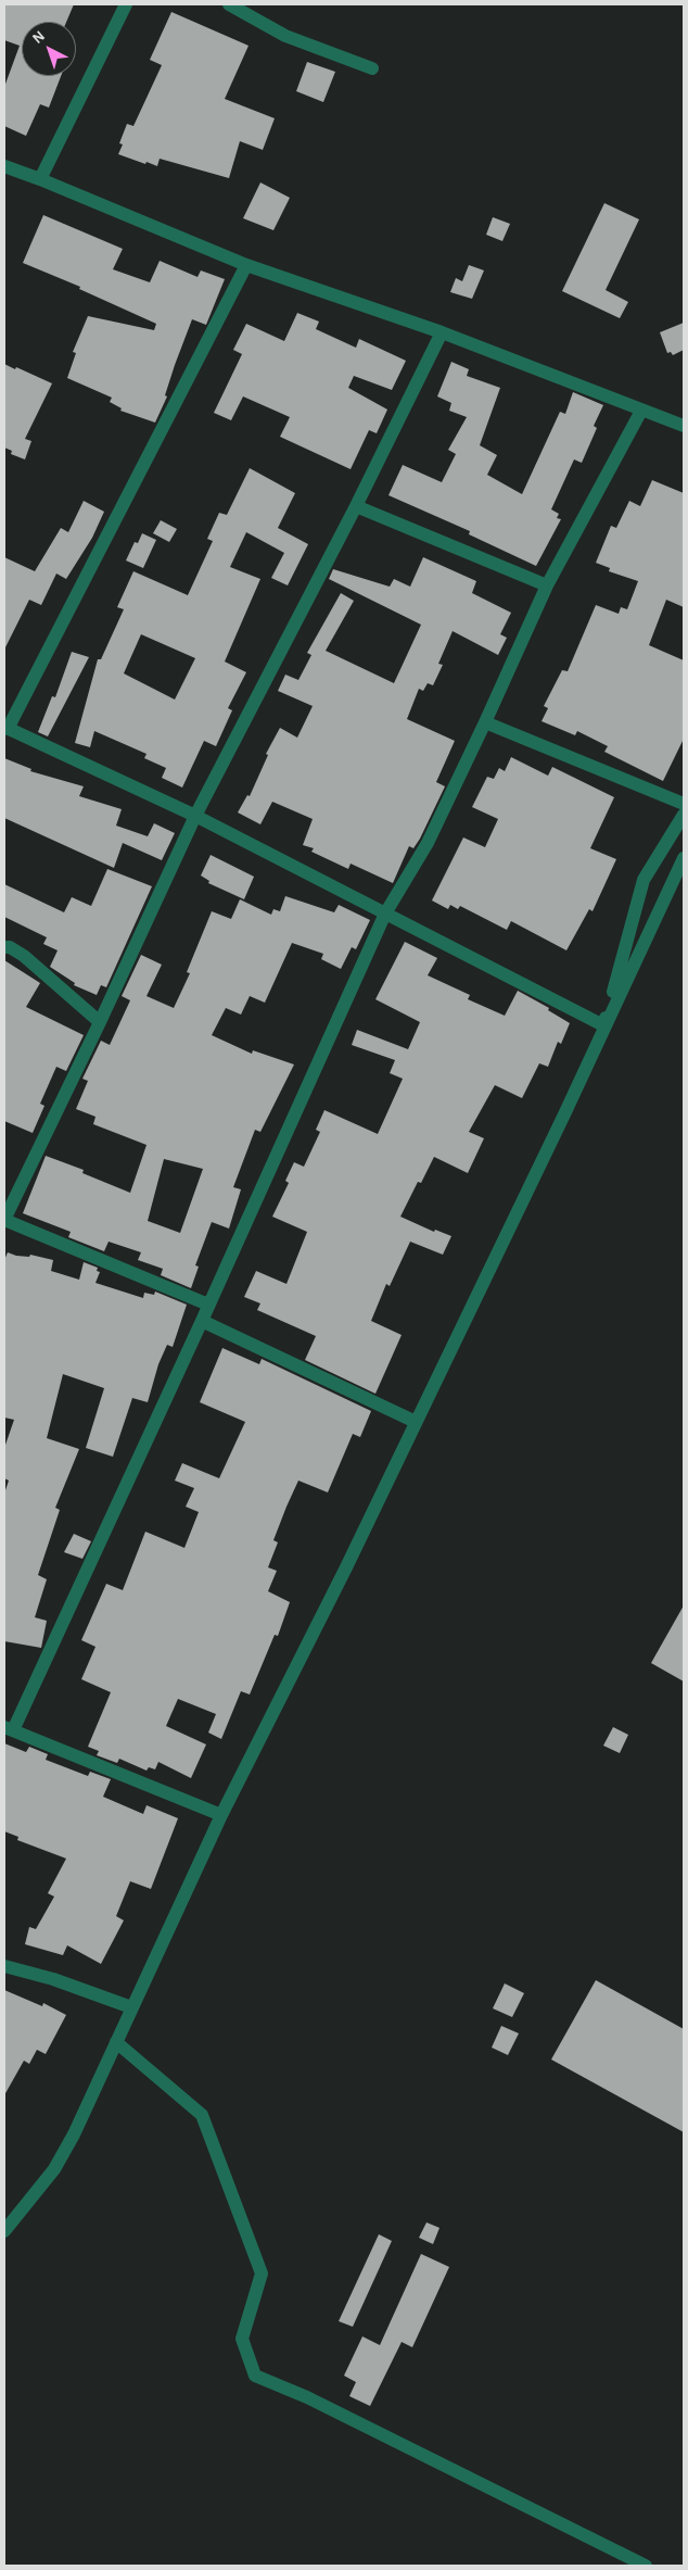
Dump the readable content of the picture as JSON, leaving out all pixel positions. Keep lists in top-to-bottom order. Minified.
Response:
{"north":"top left"}
